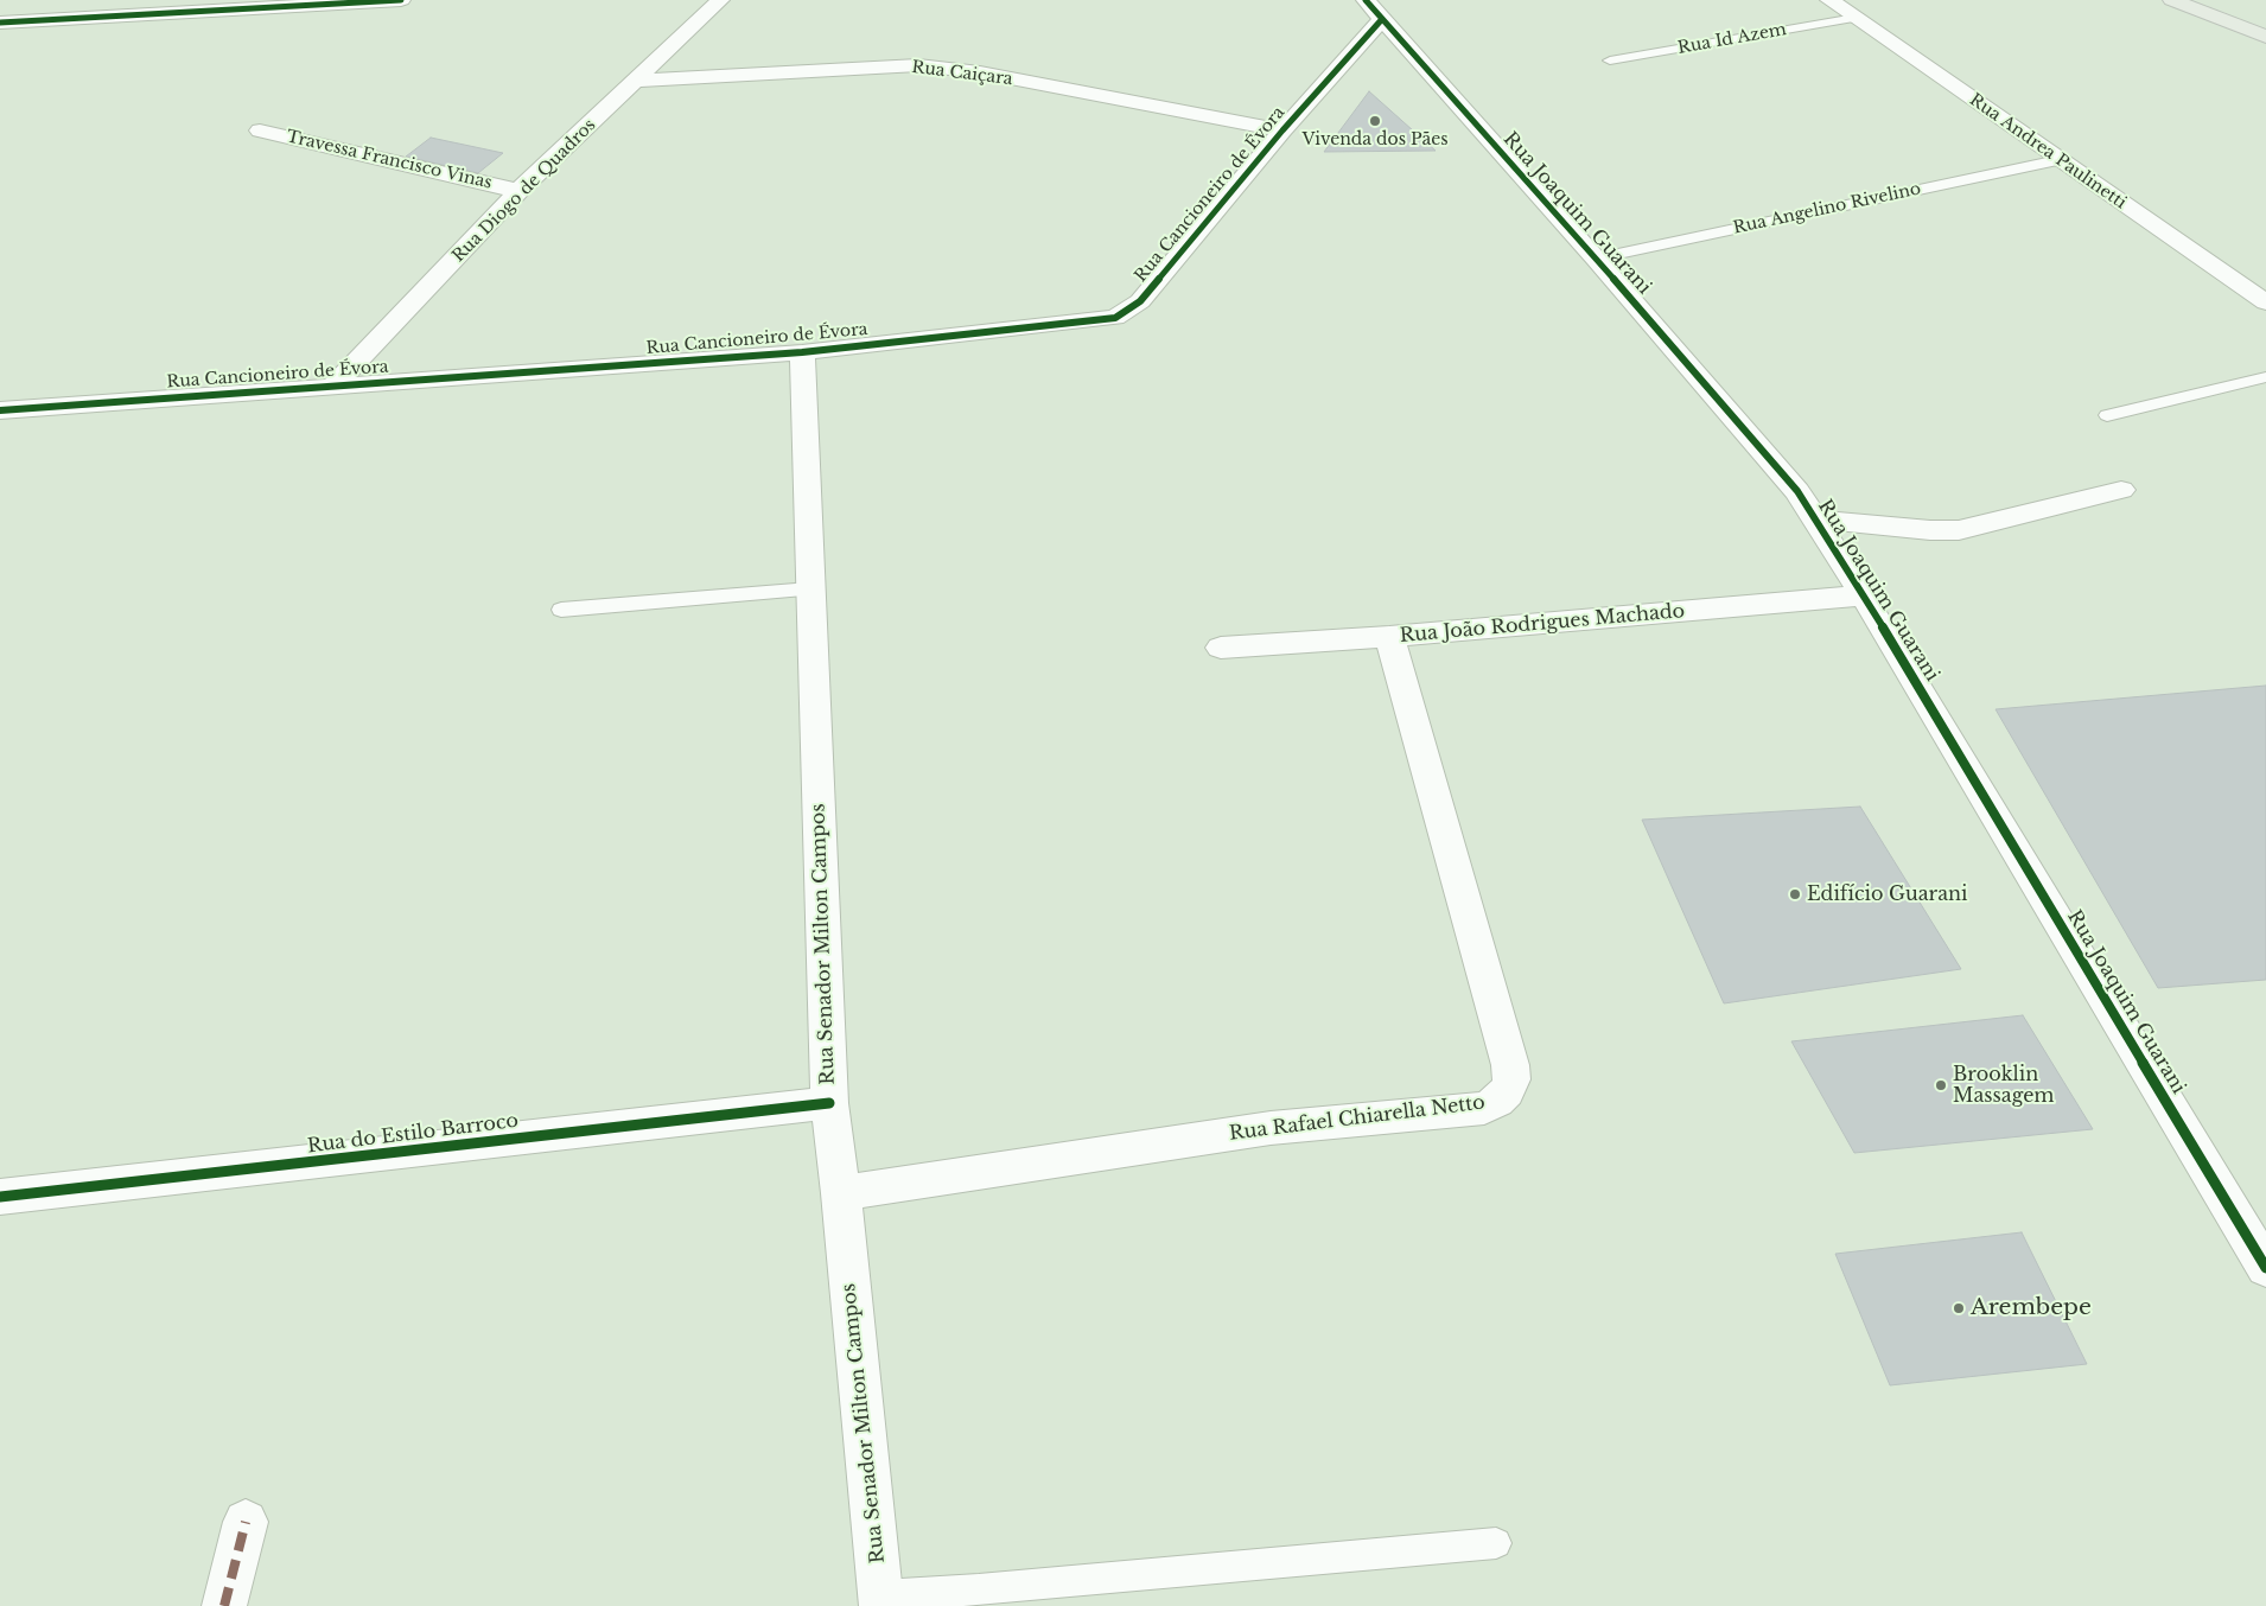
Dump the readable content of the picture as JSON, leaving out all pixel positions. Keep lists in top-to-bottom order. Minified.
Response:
{"streets":{"street":["Rua Caiçara","Rua Andrea Paulinetti","Travessa Francisco Vinas","Rua Diogo de Quadros","Rua Cancioneiro de Évora","Rua Joaquim Guarani","Rua João Rodrigues Machado","Rua Senador Milton Campos","Rua Rafael Chiarella Netto","Rua do Estilo Barroco"],"lane":["Rua Id Azem","Rua Angelino Rivelino"]},"crossings":[["Rua Id Azem","Rua Andrea Paulinetti"],["Rua Caiçara","Rua Diogo de Quadros"],["Rua Caiçara","Rua Cancioneiro de Évora"],["Rua Andrea Paulinetti","Rua Angelino Rivelino"],["Travessa Francisco Vinas","Rua Diogo de Quadros"],["Rua Diogo de Quadros","Rua Cancioneiro de Évora"],["Rua Cancioneiro de Évora","Rua Joaquim Guarani"],["Rua Cancioneiro de Évora","Rua Senador Milton Campos"],["Rua Angelino Rivelino","Rua Joaquim Guarani"],["Rua Joaquim Guarani","Rua João Rodrigues Machado"],["Rua João Rodrigues Machado","Rua Rafael Chiarella Netto"],["Rua Senador Milton Campos","Rua Rafael Chiarella Netto"],["Rua Senador Milton Campos","Rua do Estilo Barroco"]],"places":["Vivenda dos Pães","Edifício Guarani","Brooklin Massagem","Arembepe"]}
